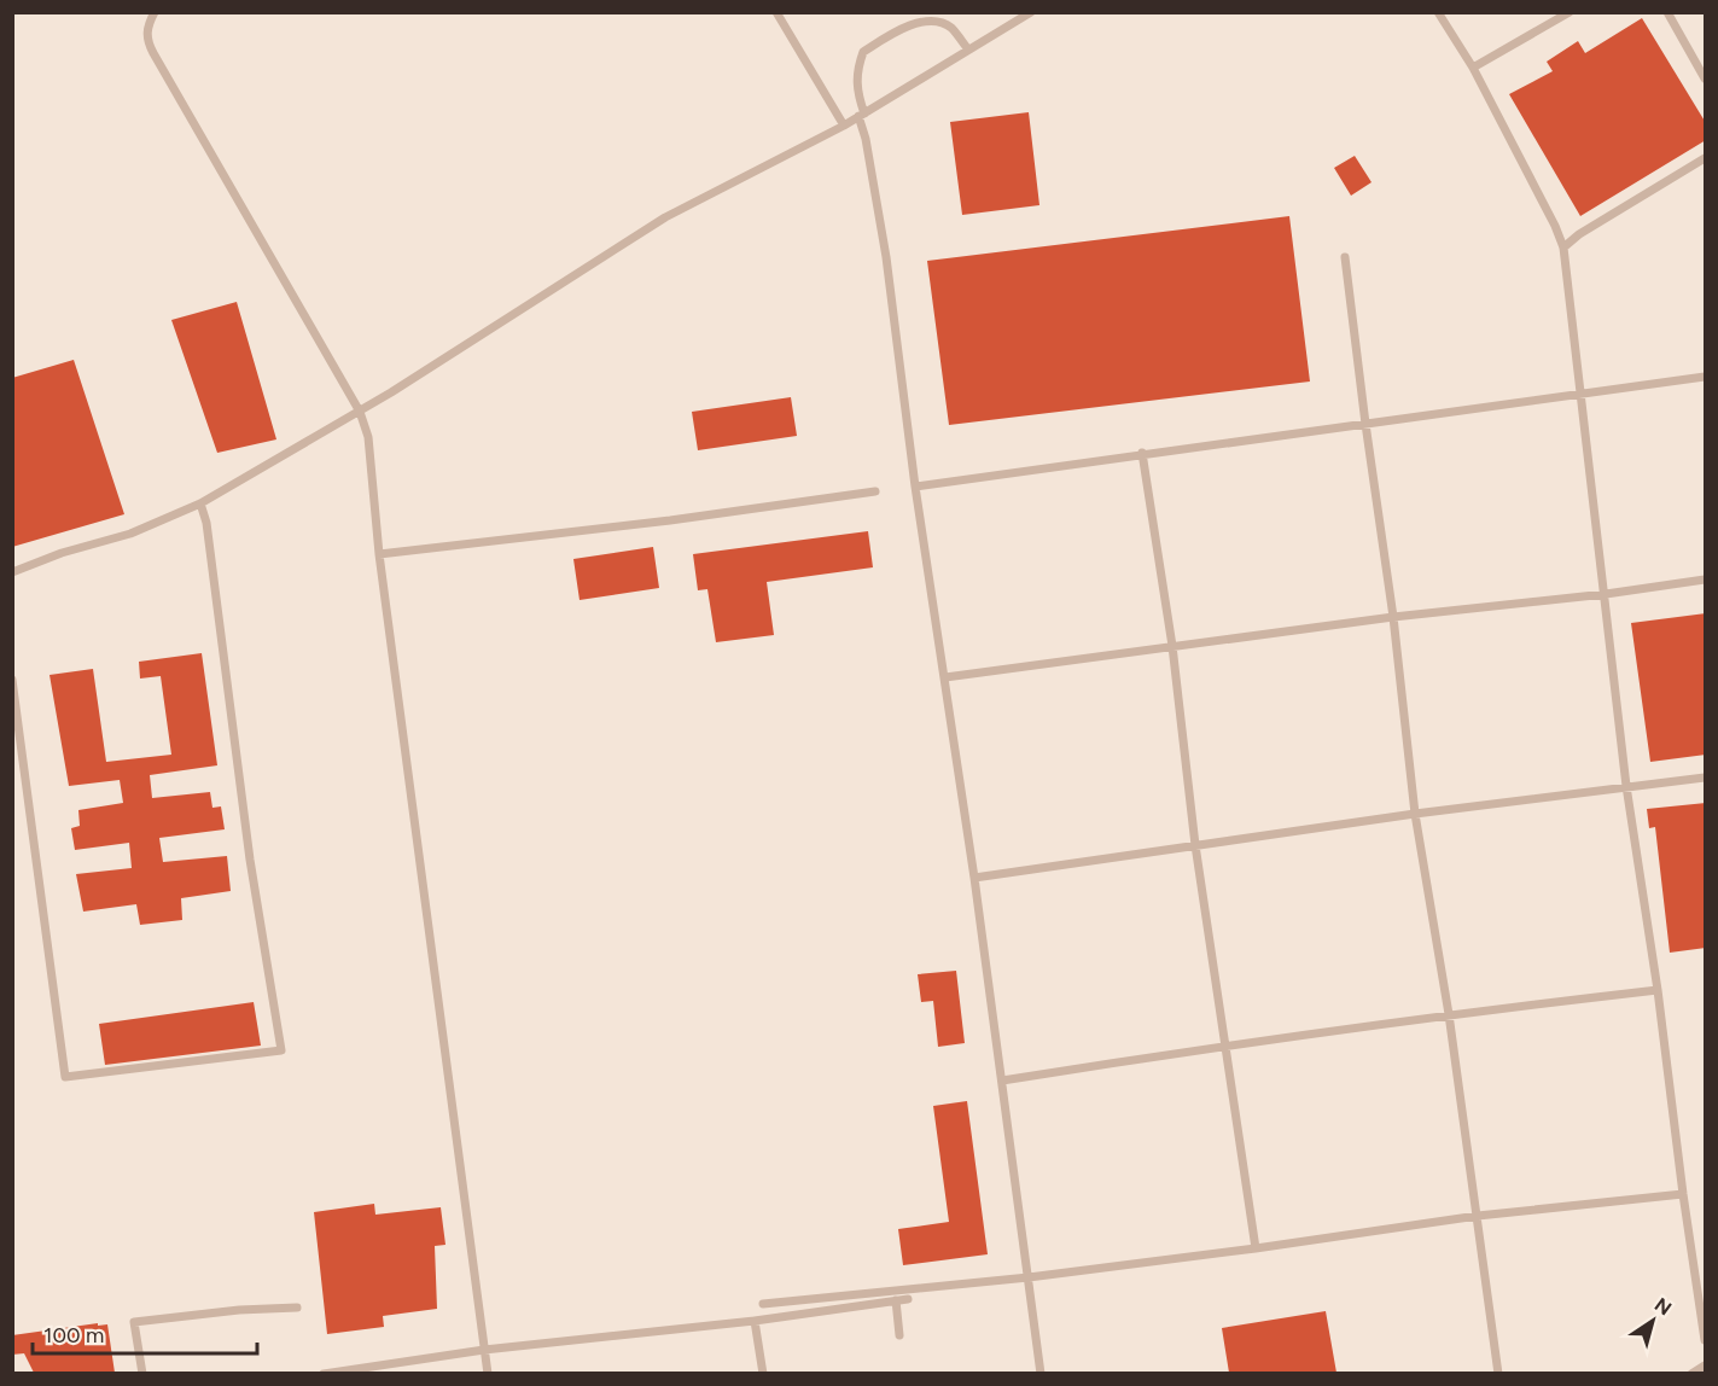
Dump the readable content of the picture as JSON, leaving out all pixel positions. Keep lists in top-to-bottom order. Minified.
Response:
{"scale_bar":"100 m","north":"top right"}
